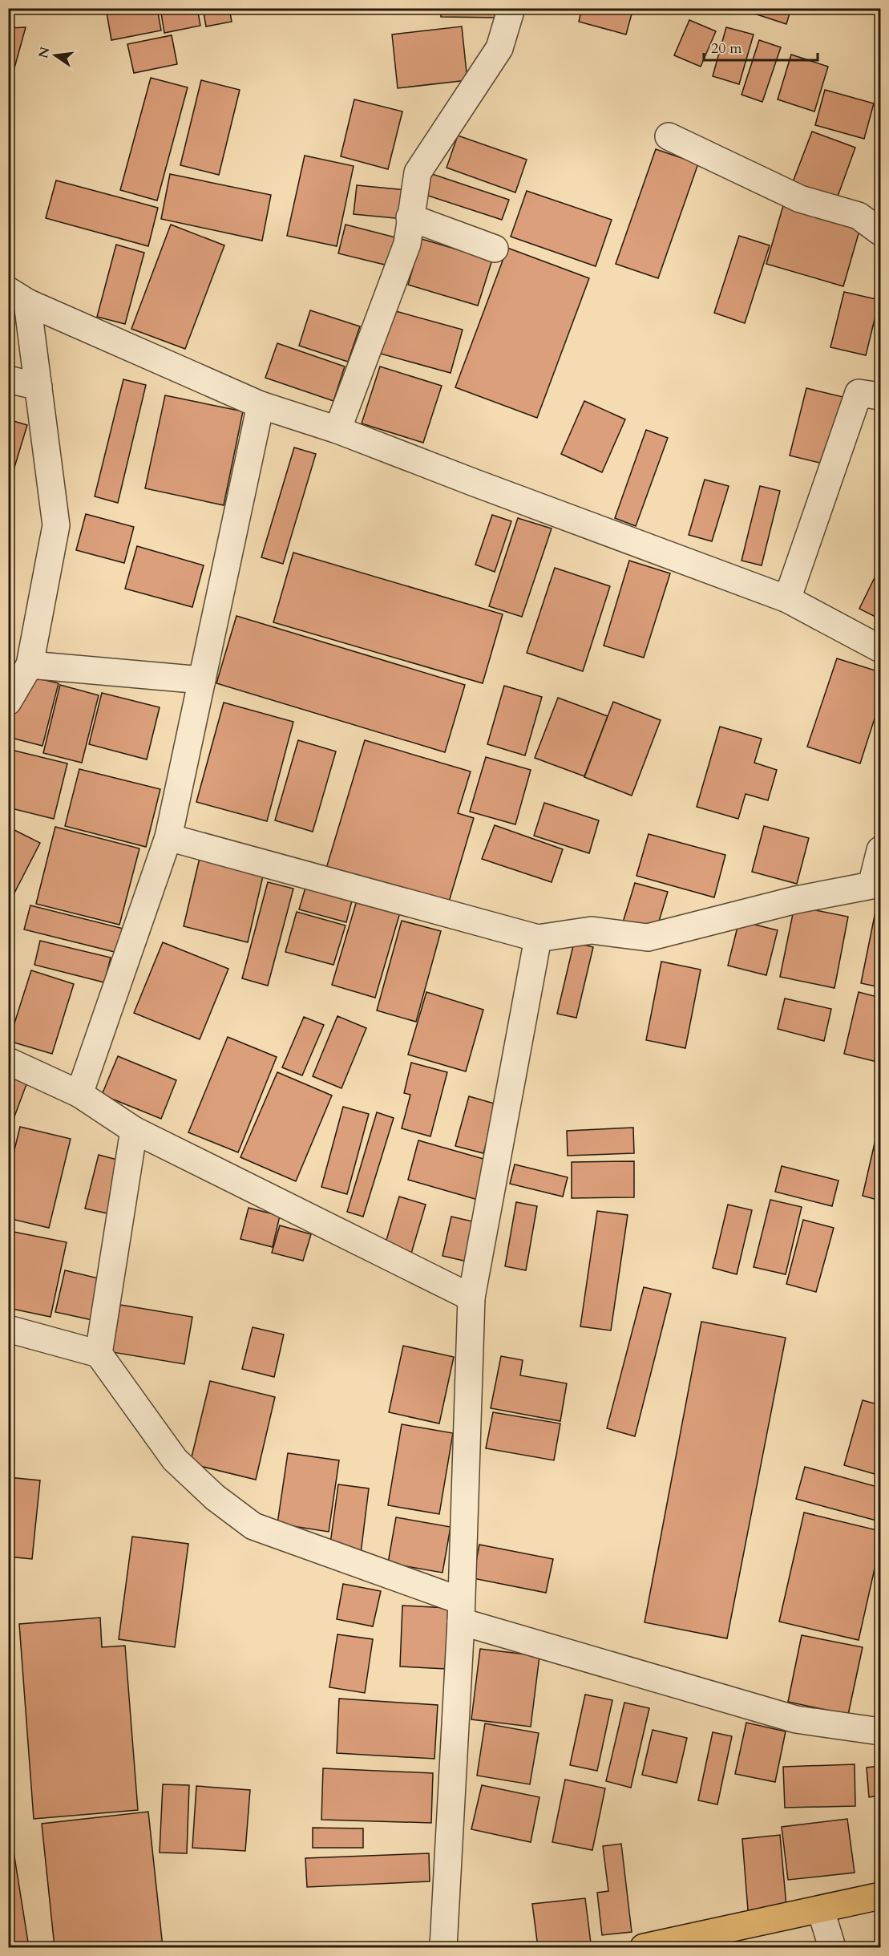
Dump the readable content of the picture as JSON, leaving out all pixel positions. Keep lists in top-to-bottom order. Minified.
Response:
{"scale_bar":"20 m","north":"left"}
